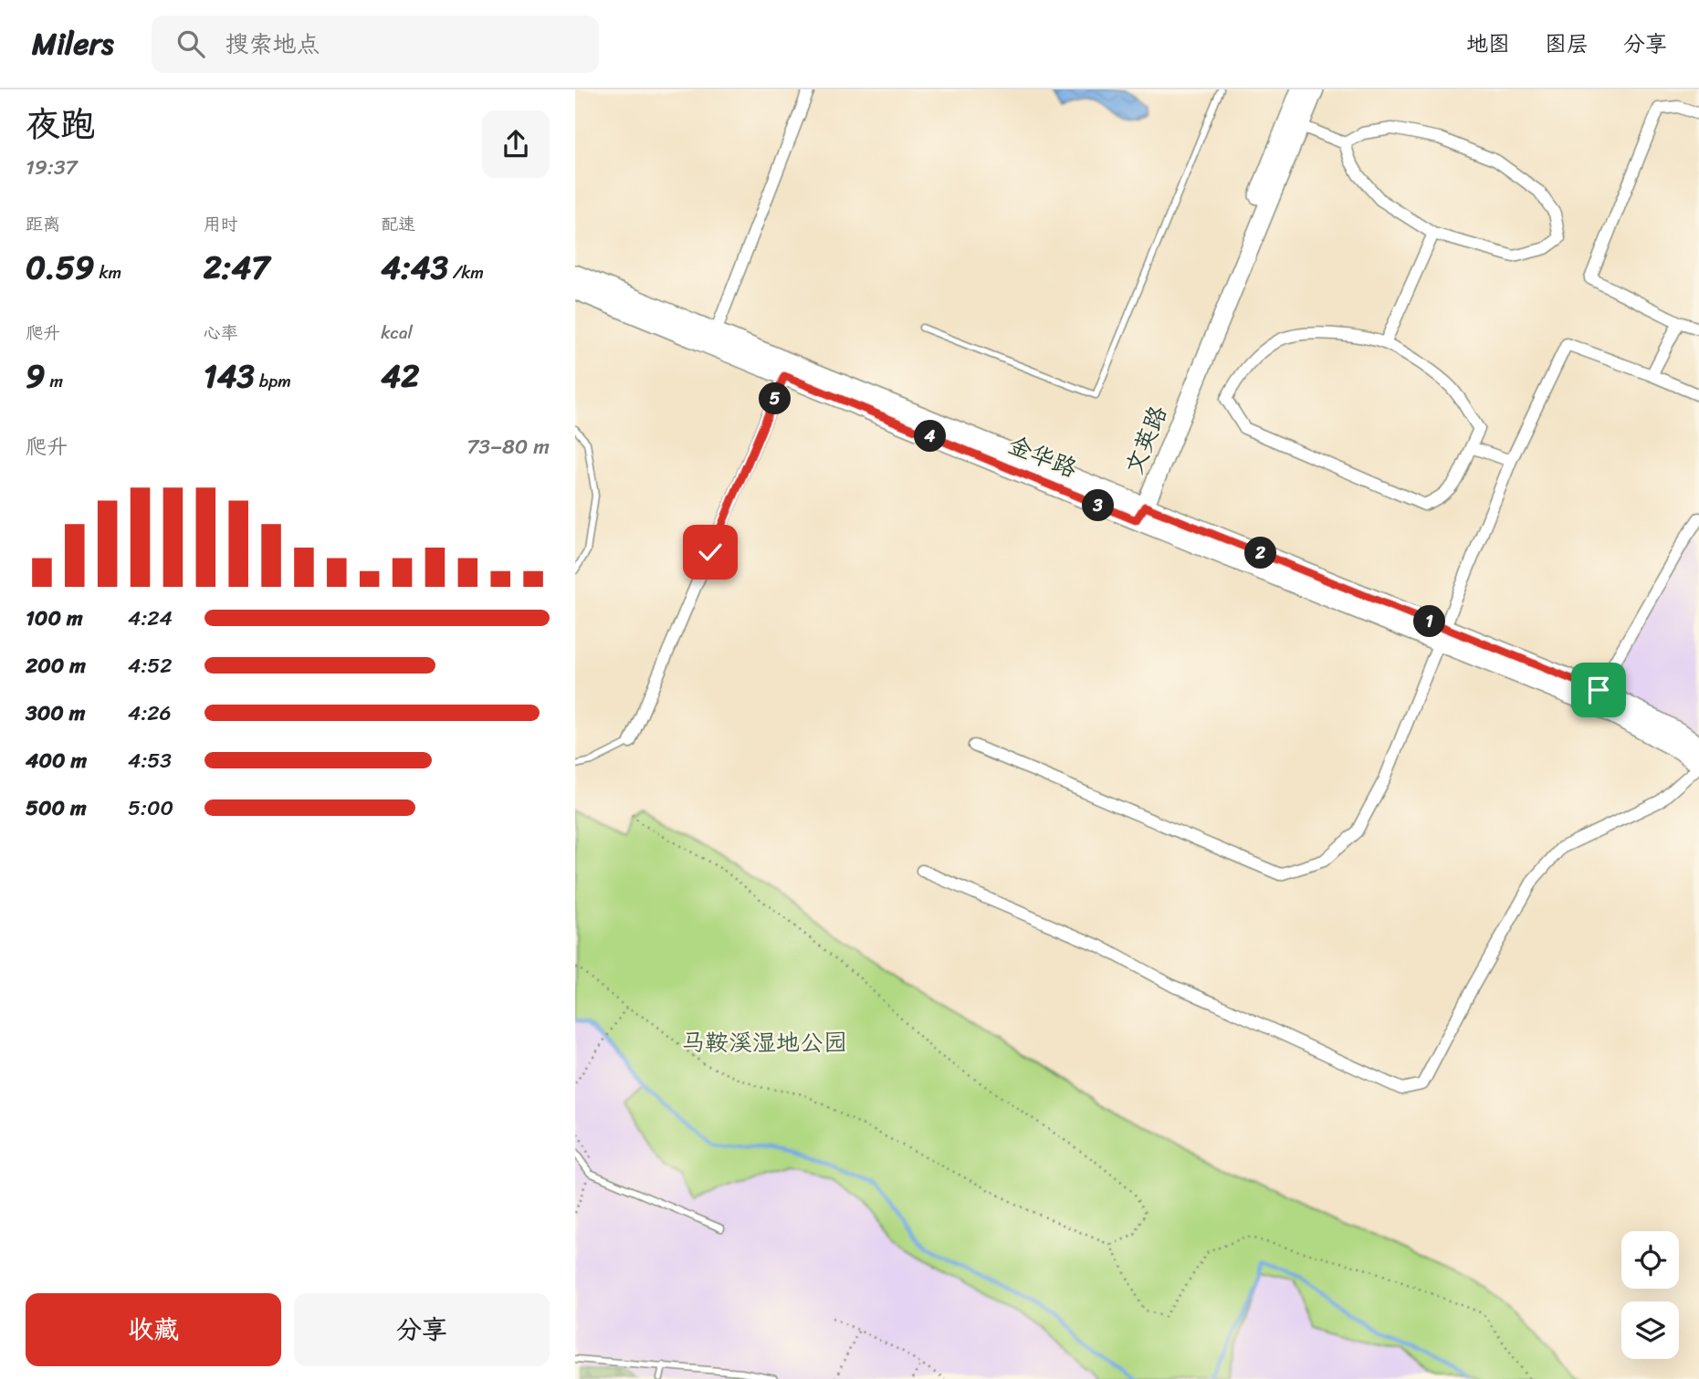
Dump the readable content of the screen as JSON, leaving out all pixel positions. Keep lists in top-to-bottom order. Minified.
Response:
{"streets":{"main road":["文英路","金华路"]},"crossings":[["文英路","金华路"]],"parks":["马鞍溪湿地公园"],"page":{"header":"Milers","search":"搜索地点","nav":["地图","图层","分享"],"heading":["夜跑","19:37"],"stats":[["距离","0.59 km"],["用时","2:47"],["配速","4:43 /km"],["爬升","9 m"],["心率","143 bpm"],["kcal","42"]],"pins":["5","4","3","2","1"],"chart":["爬升","73–80 m"],"list":[{"name":"100 m","note":"4:24"},{"name":"200 m","note":"4:52"},{"name":"300 m","note":"4:26"},{"name":"400 m","note":"4:53"},{"name":"500 m","note":"5:00"}],"buttons":["收藏","分享"]}}
